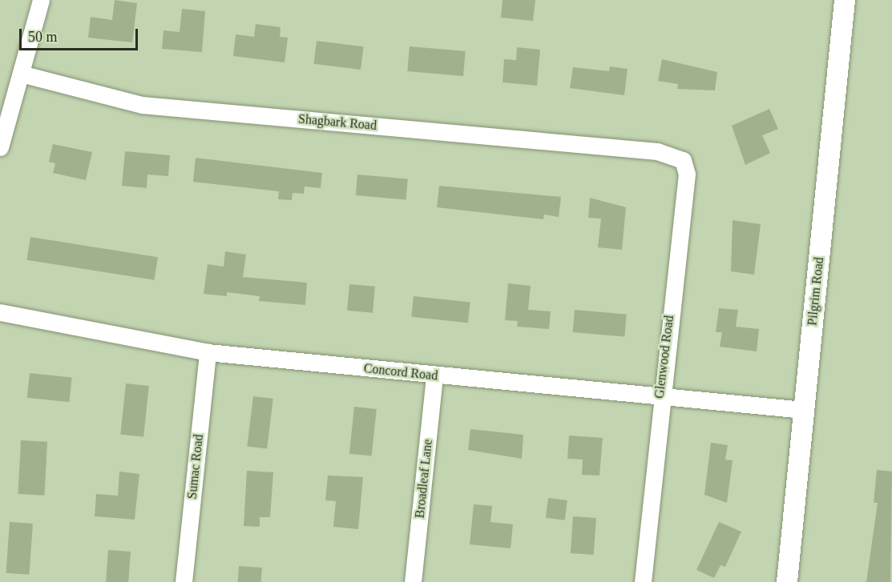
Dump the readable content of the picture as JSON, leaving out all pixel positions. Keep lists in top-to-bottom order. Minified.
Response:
{"streets":{"street":["Shagbark Road","Pilgrim Road","Glenwood Road","Concord Road","Sumac Road","Broadleaf Lane"]},"crossings":[["Shagbark Road","Glenwood Road"],["Pilgrim Road","Concord Road"],["Glenwood Road","Concord Road"],["Concord Road","Sumac Road"],["Concord Road","Broadleaf Lane"]],"scale_bar":"50 m"}
